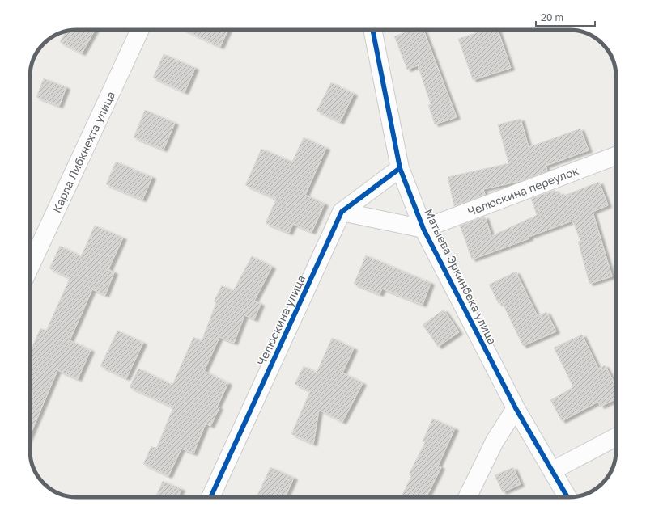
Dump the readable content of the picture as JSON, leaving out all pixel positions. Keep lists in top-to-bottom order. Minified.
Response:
{"streets":{"street":["Карла Либкнехта улица","Челюскина переулок","Матыева Эркинбека улица","Челюскина улица"]},"crossings":[["Челюскина переулок","Матыева Эркинбека улица"],["Матыева Эркинбека улица","Челюскина улица"]],"scale_bar":"20 m"}
